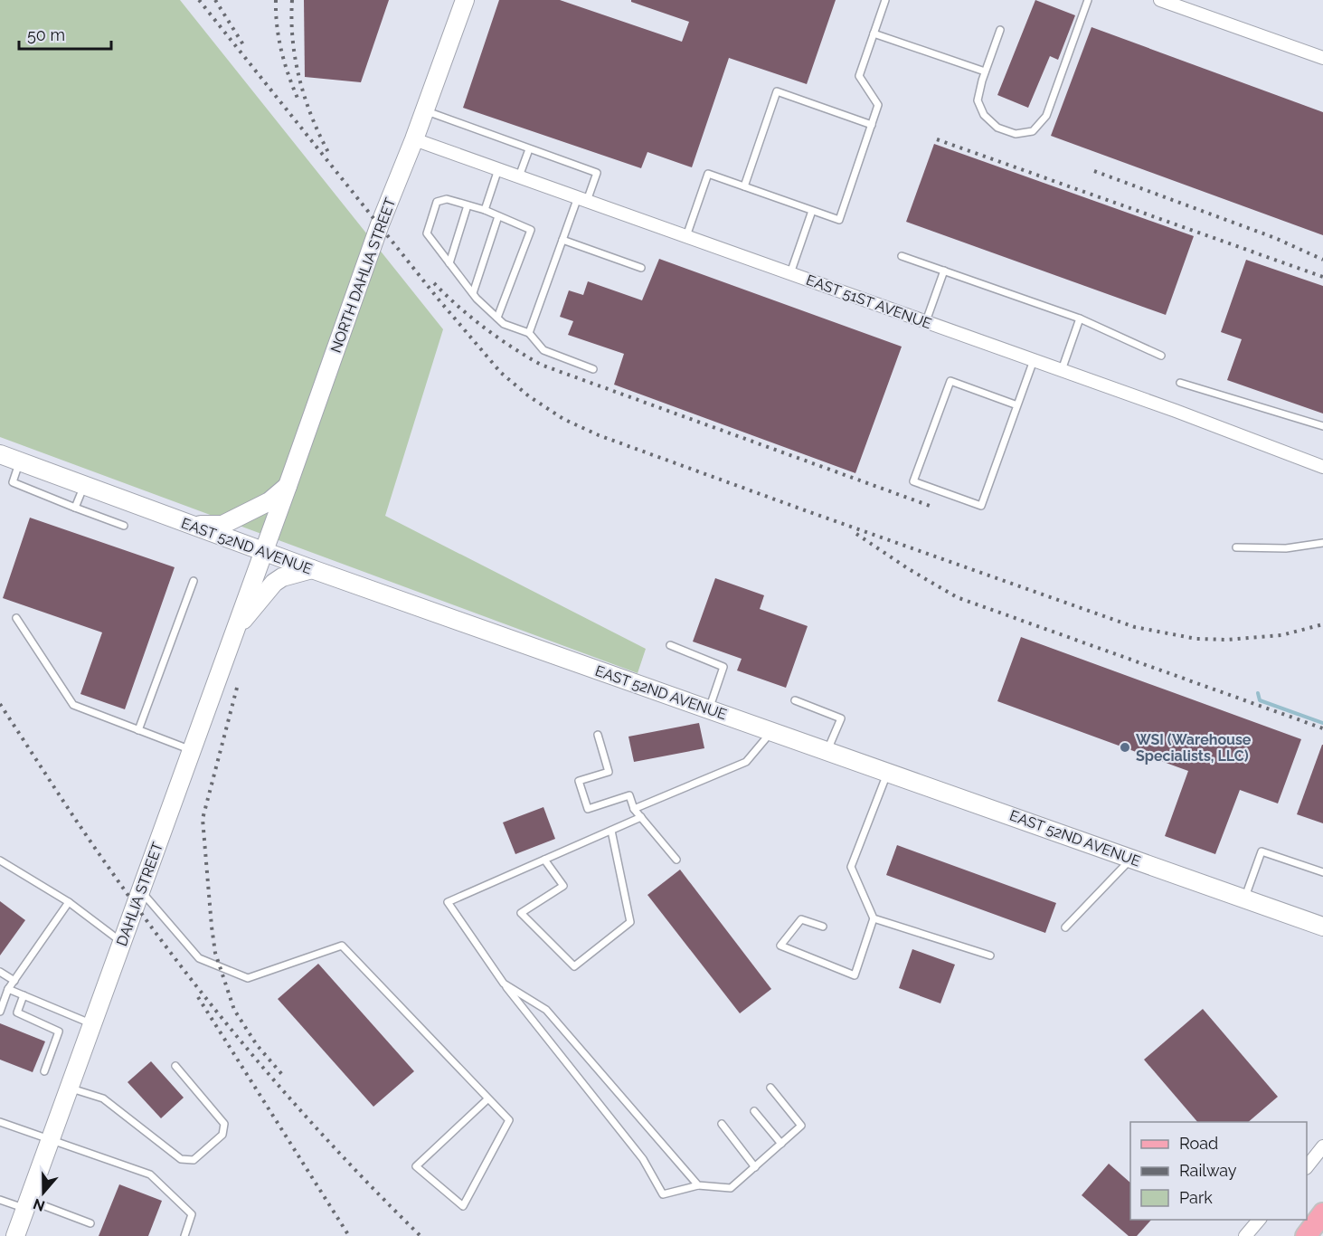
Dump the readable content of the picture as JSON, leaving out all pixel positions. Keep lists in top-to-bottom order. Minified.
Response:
{"streets":{"street":["NORTH DAHLIA STREET","EAST 51ST AVENUE","EAST 52ND AVENUE","DAHLIA STREET"]},"crossings":[["NORTH DAHLIA STREET","EAST 51ST AVENUE"],["NORTH DAHLIA STREET","EAST 52ND AVENUE"],["NORTH DAHLIA STREET","DAHLIA STREET"],["EAST 52ND AVENUE","DAHLIA STREET"]],"places":["WSI (Warehouse Specialists, LLC)"],"legend":["Road","Railway","Park"],"scale_bar":"50 m","north":"bottom"}
